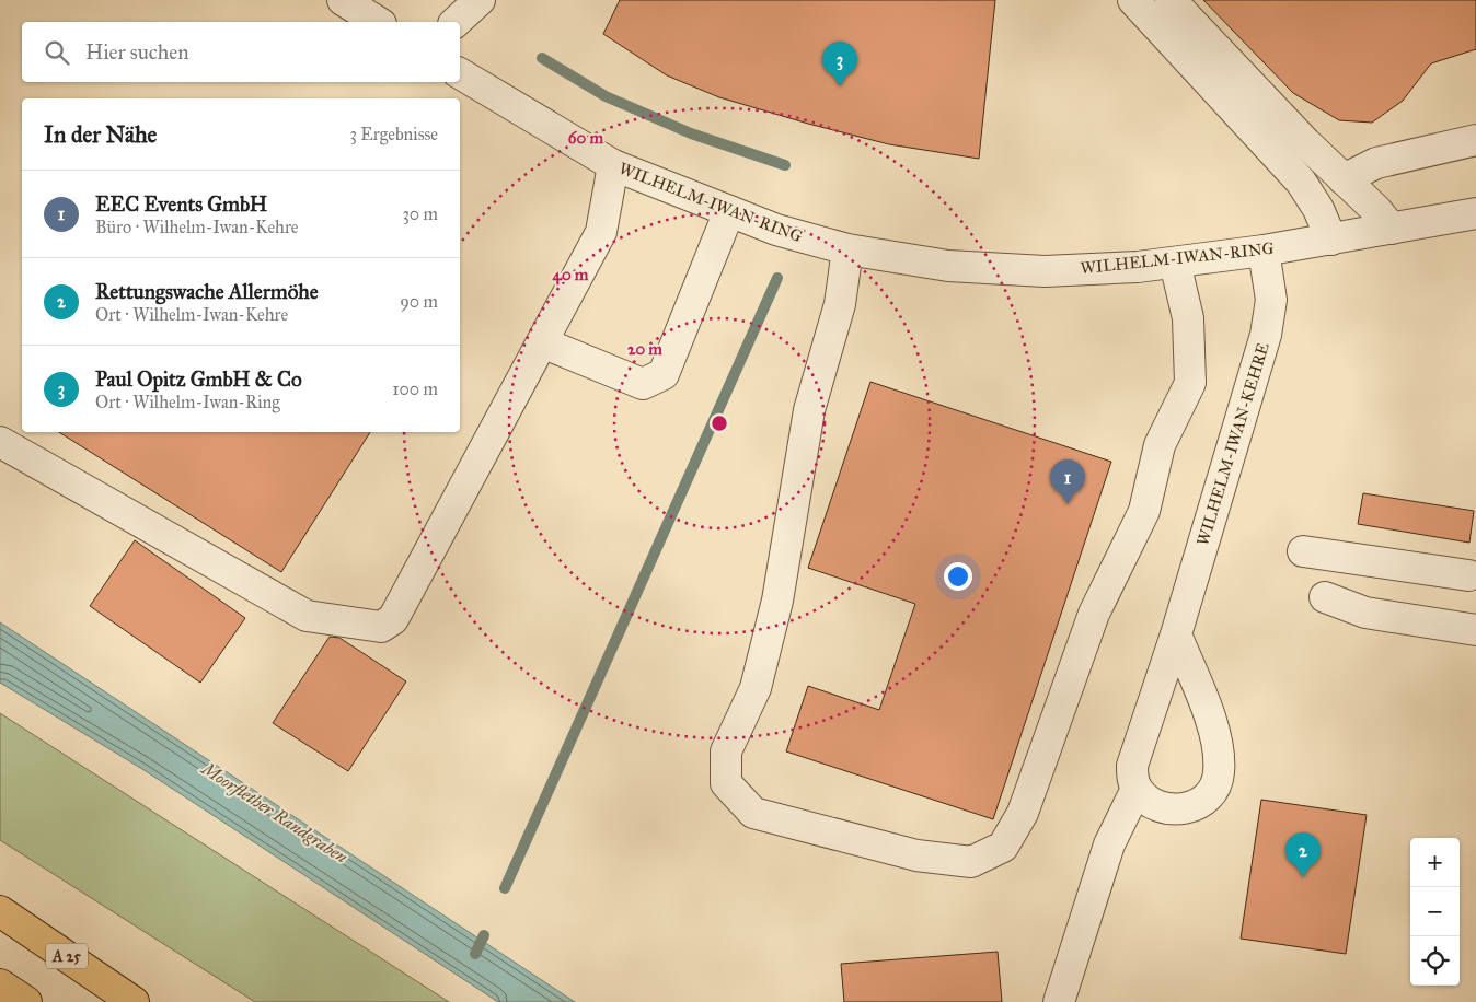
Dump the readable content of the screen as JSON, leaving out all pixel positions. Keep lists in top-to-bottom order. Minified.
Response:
{"streets":{"highway":["A 25"],"street":["WILHELM-IWAN-RING","WILHELM-IWAN-KEHRE"]},"crossings":[["WILHELM-IWAN-RING","WILHELM-IWAN-KEHRE"]],"water":["Moorflether Randgraben"],"page":{"search":"Hier suchen","pins":["3","1","2"],"heading":["In der Nähe","3 Ergebnisse"],"list":[{"mark":"1","name":"EEC Events GmbH","note":"Büro · Wilhelm-Iwan-Kehre","value":"30 m"},{"mark":"2","name":"Rettungswache Allermöhe","note":"Ort · Wilhelm-Iwan-Kehre","value":"90 m"},{"mark":"3","name":"Paul Opitz GmbH & Co","note":"Ort · Wilhelm-Iwan-Ring","value":"100 m"}],"map_buttons":["+","−"]},"rings":["60 m","40 m","20 m"]}
